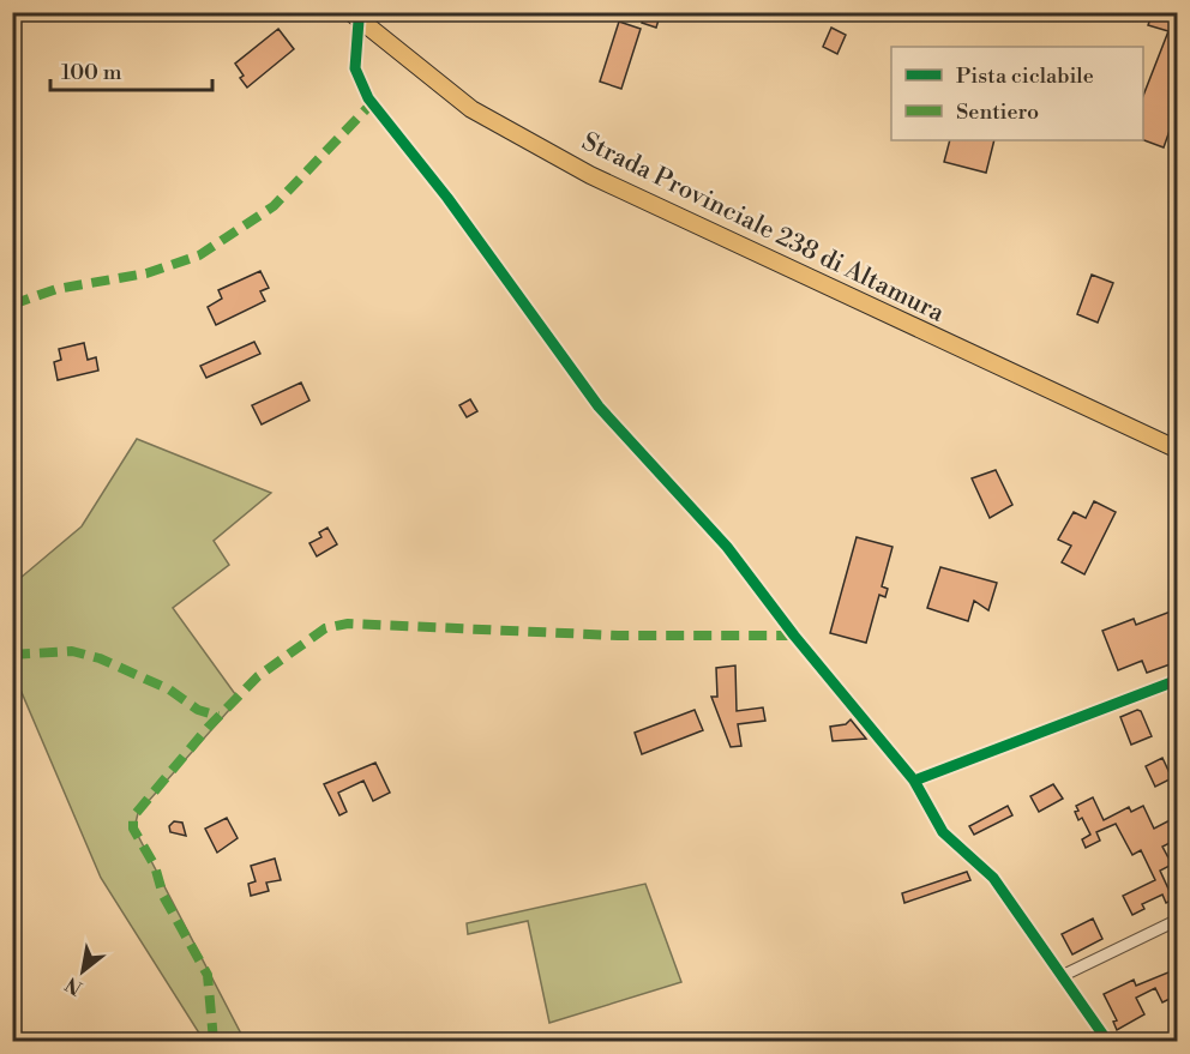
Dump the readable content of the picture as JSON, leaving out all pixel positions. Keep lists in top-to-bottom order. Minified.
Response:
{"streets":{"main road":["Strada Provinciale 238 di Altamura"]},"legend":["Pista ciclabile","Sentiero"],"scale_bar":"100 m","north":"bottom left"}
